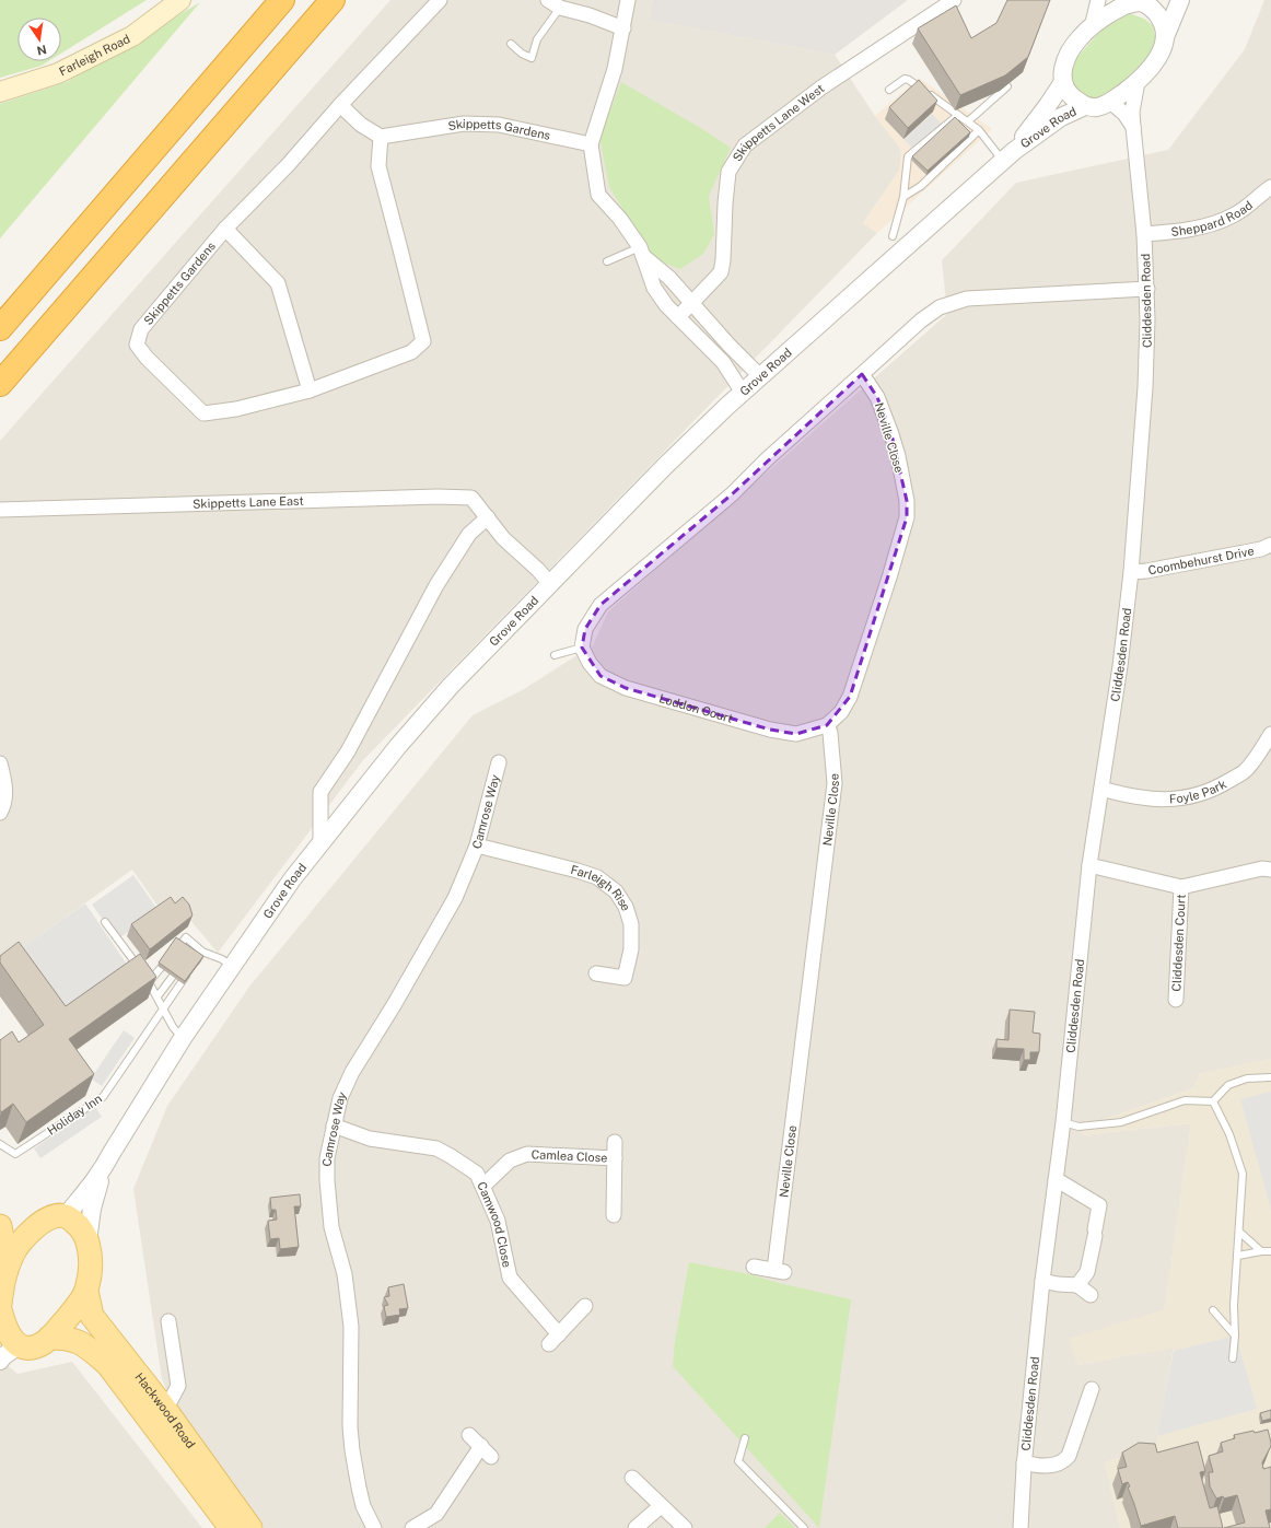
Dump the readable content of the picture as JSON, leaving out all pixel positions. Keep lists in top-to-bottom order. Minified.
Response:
{"streets":{"main road":["Farleigh Road","Hackwood Road"],"street":["Skippetts Lane West","Grove Road","Skippetts Gardens","Sheppard Road","Cliddesden Road","Neville Close","Skippetts Lane East","Coombehurst Drive","Loddon Court","Foyle Park","Camrose Way","Farleigh Rise","Cliddesden Court","Camlea Close","Camwood Close"],"lane":["Holiday Inn"]},"crossings":[["Grove Road","Cliddesden Road"],["Grove Road","Skippetts Lane East"],["Grove Road","Hackwood Road"],["Sheppard Road","Cliddesden Road"],["Cliddesden Road","Coombehurst Drive"],["Cliddesden Road","Foyle Park"],["Cliddesden Road","Cliddesden Court"],["Neville Close","Loddon Court"],["Camrose Way","Farleigh Rise"],["Camrose Way","Camwood Close"],["Camlea Close","Camwood Close"]],"north":"bottom"}
